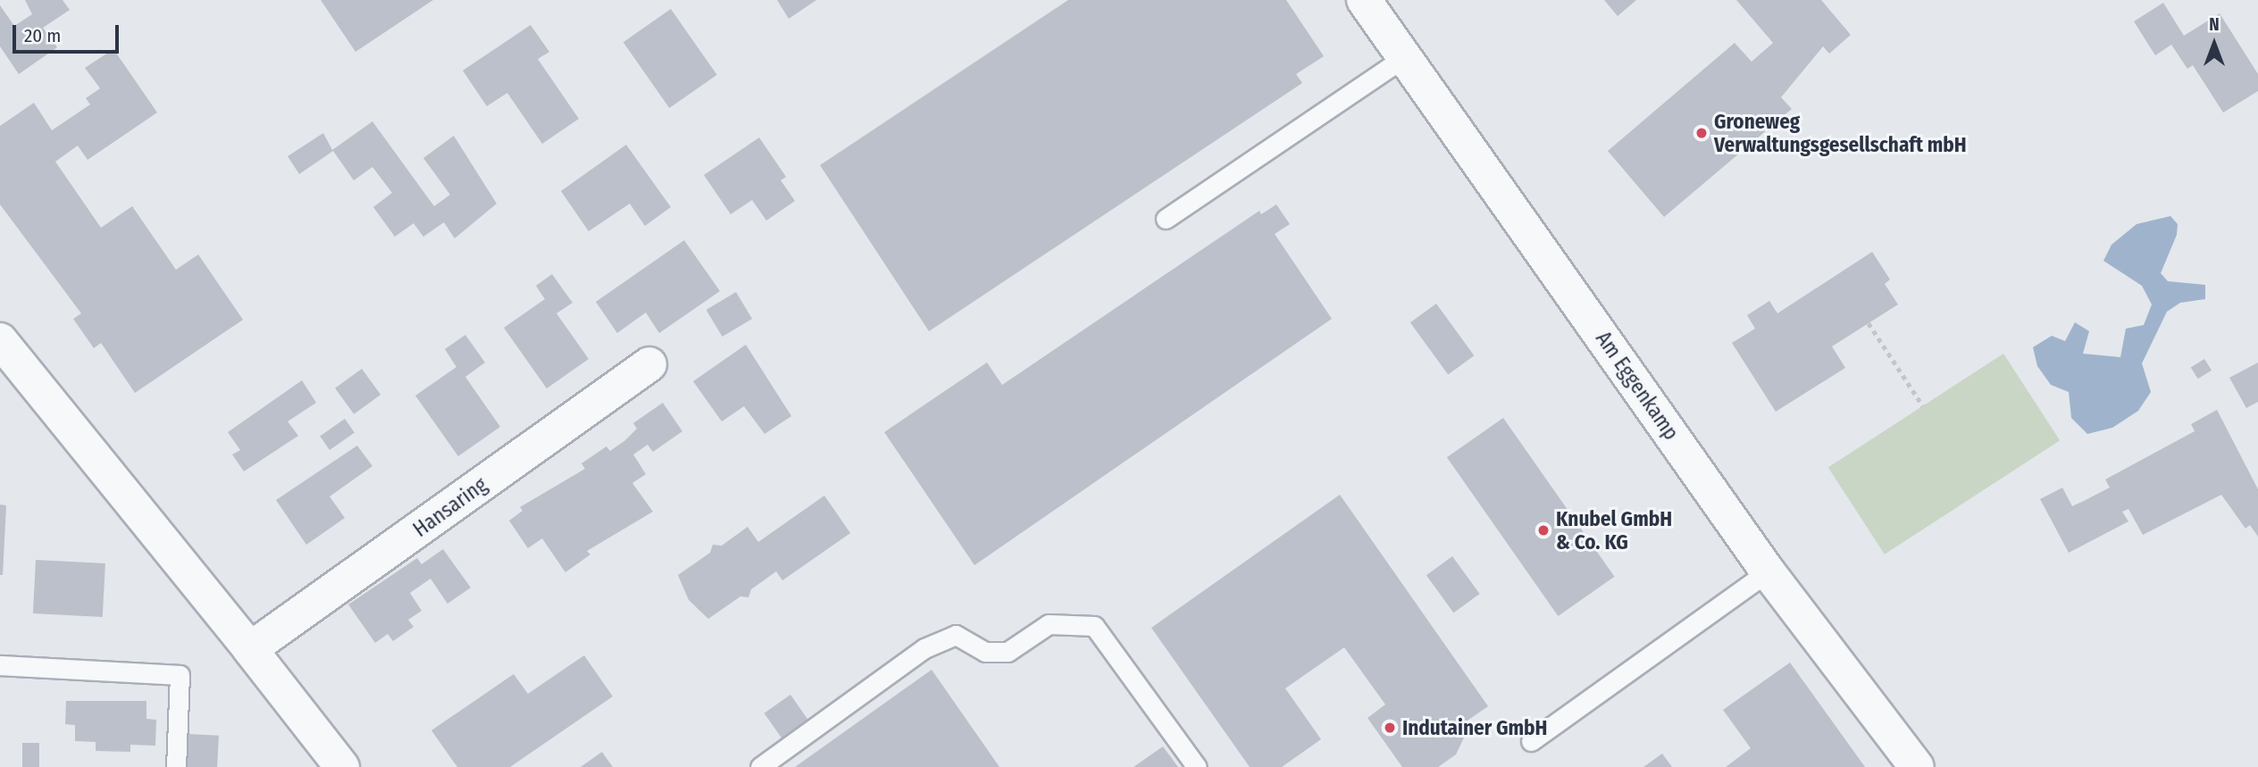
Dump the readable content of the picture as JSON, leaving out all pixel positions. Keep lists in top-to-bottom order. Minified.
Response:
{"streets":{"street":["Am Eggenkamp","Hansaring"]},"places":["Groneweg Verwaltungsgesellschaft mbH","Knubel GmbH & Co. KG","Indutainer GmbH"],"scale_bar":"20 m","north":"top"}
